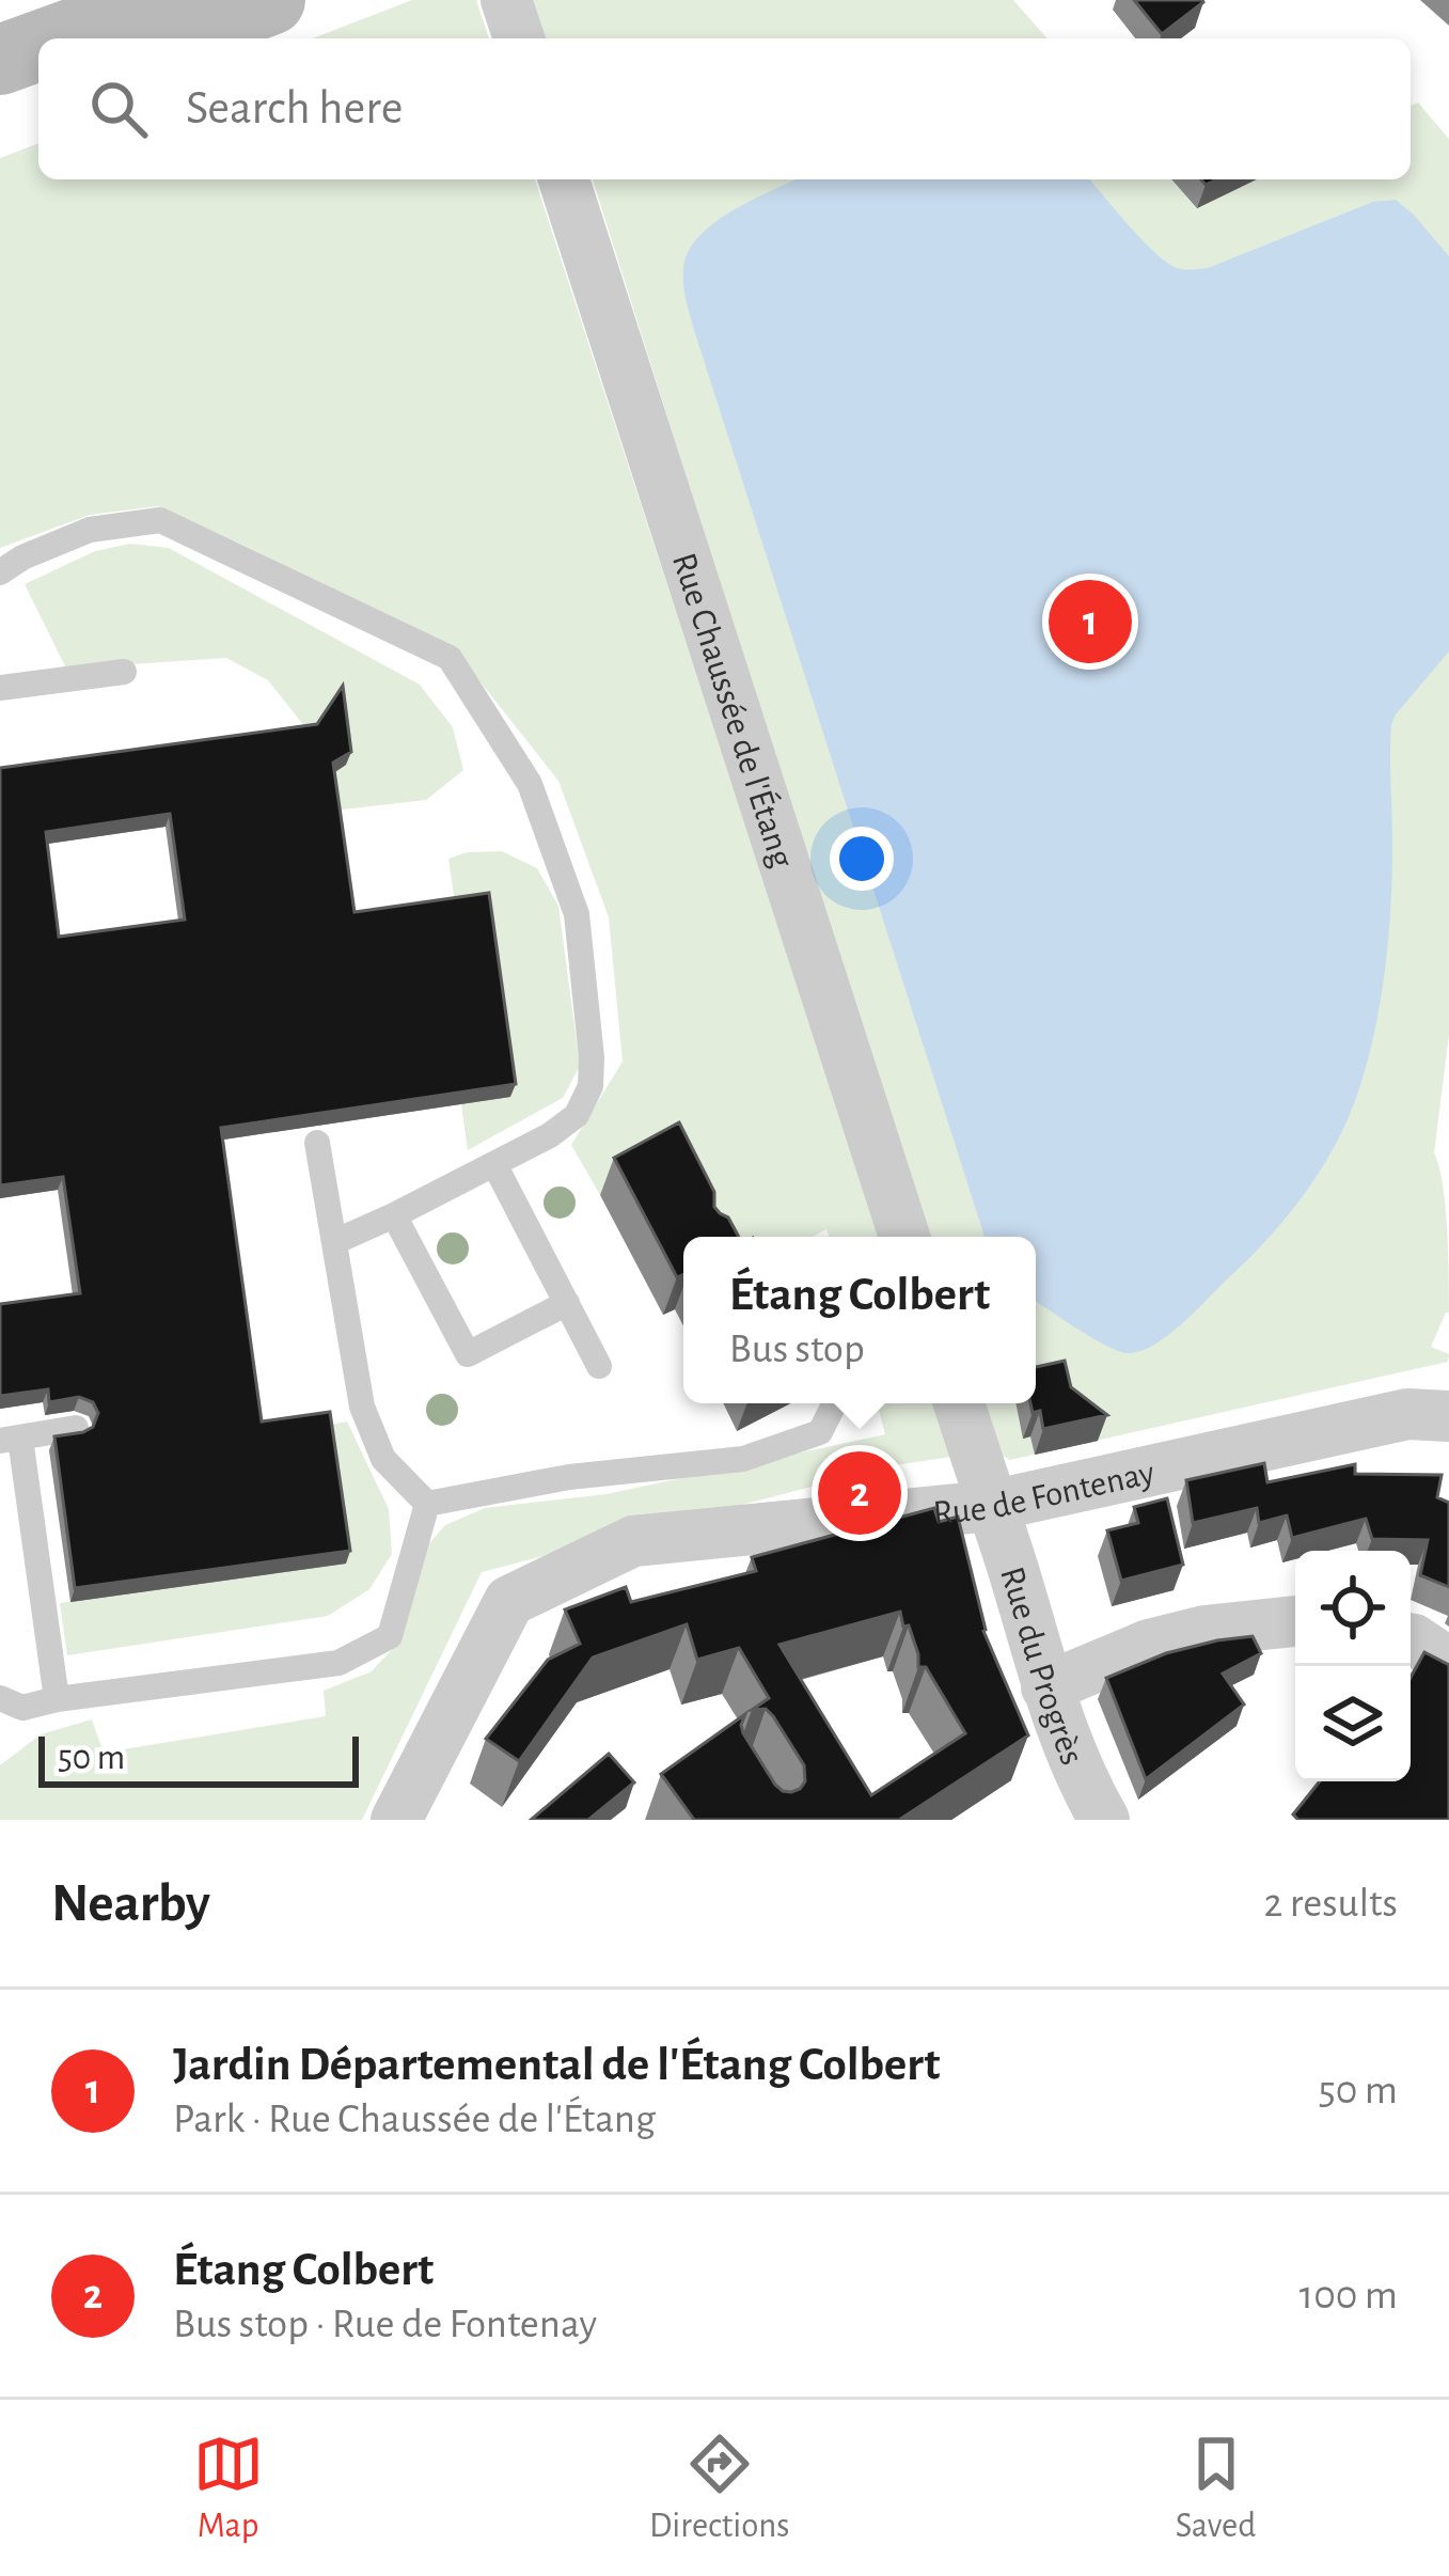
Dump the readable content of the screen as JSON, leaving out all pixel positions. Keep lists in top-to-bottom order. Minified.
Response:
{"streets":{"street":["Rue Chaussée de l'Étang","Rue de Fontenay","Rue du Progrès"]},"crossings":[["Rue de Fontenay","Rue du Progrès"]],"scale_bar":"50 m","page":{"search":"Search here","pins":["1","2"],"popup":["Étang Colbert","Bus stop"],"scale":"50 m","heading":["Nearby","2 results"],"list":[{"mark":"1","name":"Jardin Départemental de l'Étang Colbert","note":"Park · Rue Chaussée de l'Étang","value":"50 m"},{"mark":"2","name":"Étang Colbert","note":"Bus stop · Rue de Fontenay","value":"100 m"}],"nav":["Map","Directions","Saved"]}}
